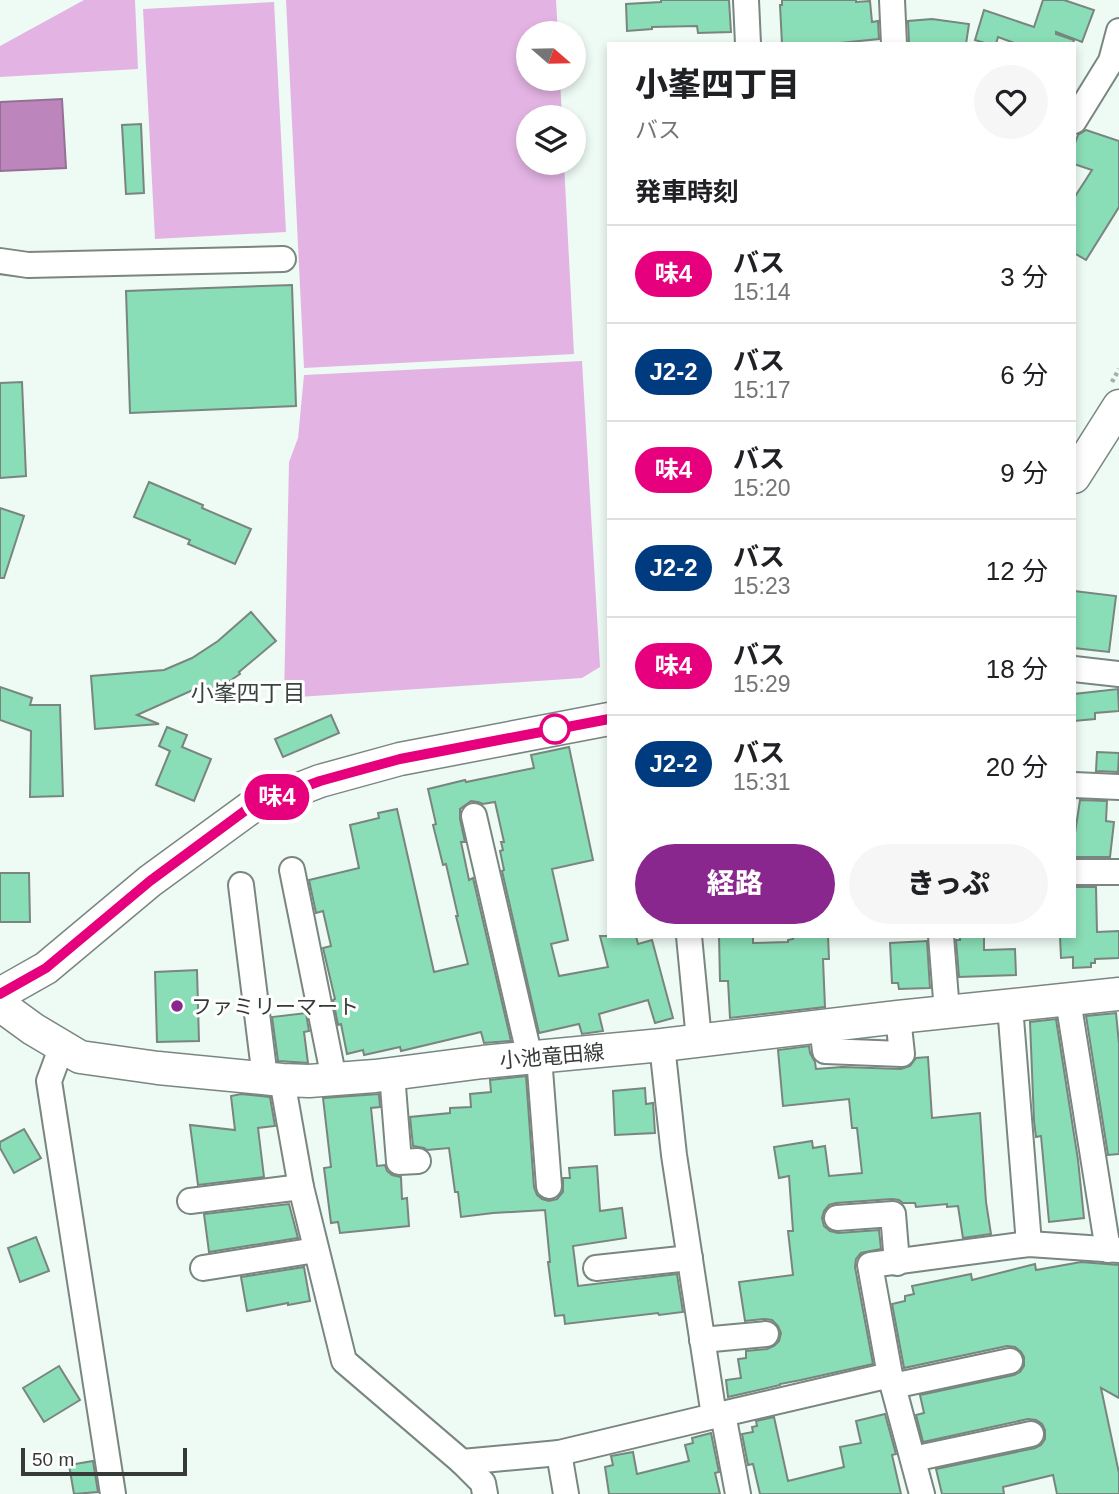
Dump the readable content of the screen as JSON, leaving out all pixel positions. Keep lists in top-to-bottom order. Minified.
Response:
{"streets":{"main road":["小池竜田線"]},"districts":["小峯四丁目"],"places":["ファミリーマート"],"lines":["bus line 味4"],"scale_bar":"50 m","north":"right","page":{"on_map":"味4","heading":[["小峯四丁目","バス"],"発車時刻"],"list":[{"mark":"味4","name":"バス","note":"15:14","value":"3 分"},{"mark":"J2-2","name":"バス","note":"15:17","value":"6 分"},{"mark":"味4","name":"バス","note":"15:20","value":"9 分"},{"mark":"J2-2","name":"バス","note":"15:23","value":"12 分"},{"mark":"味4","name":"バス","note":"15:29","value":"18 分"},{"mark":"J2-2","name":"バス","note":"15:31","value":"20 分"}],"buttons":["経路","きっぷ"],"scale":"50 m"}}
